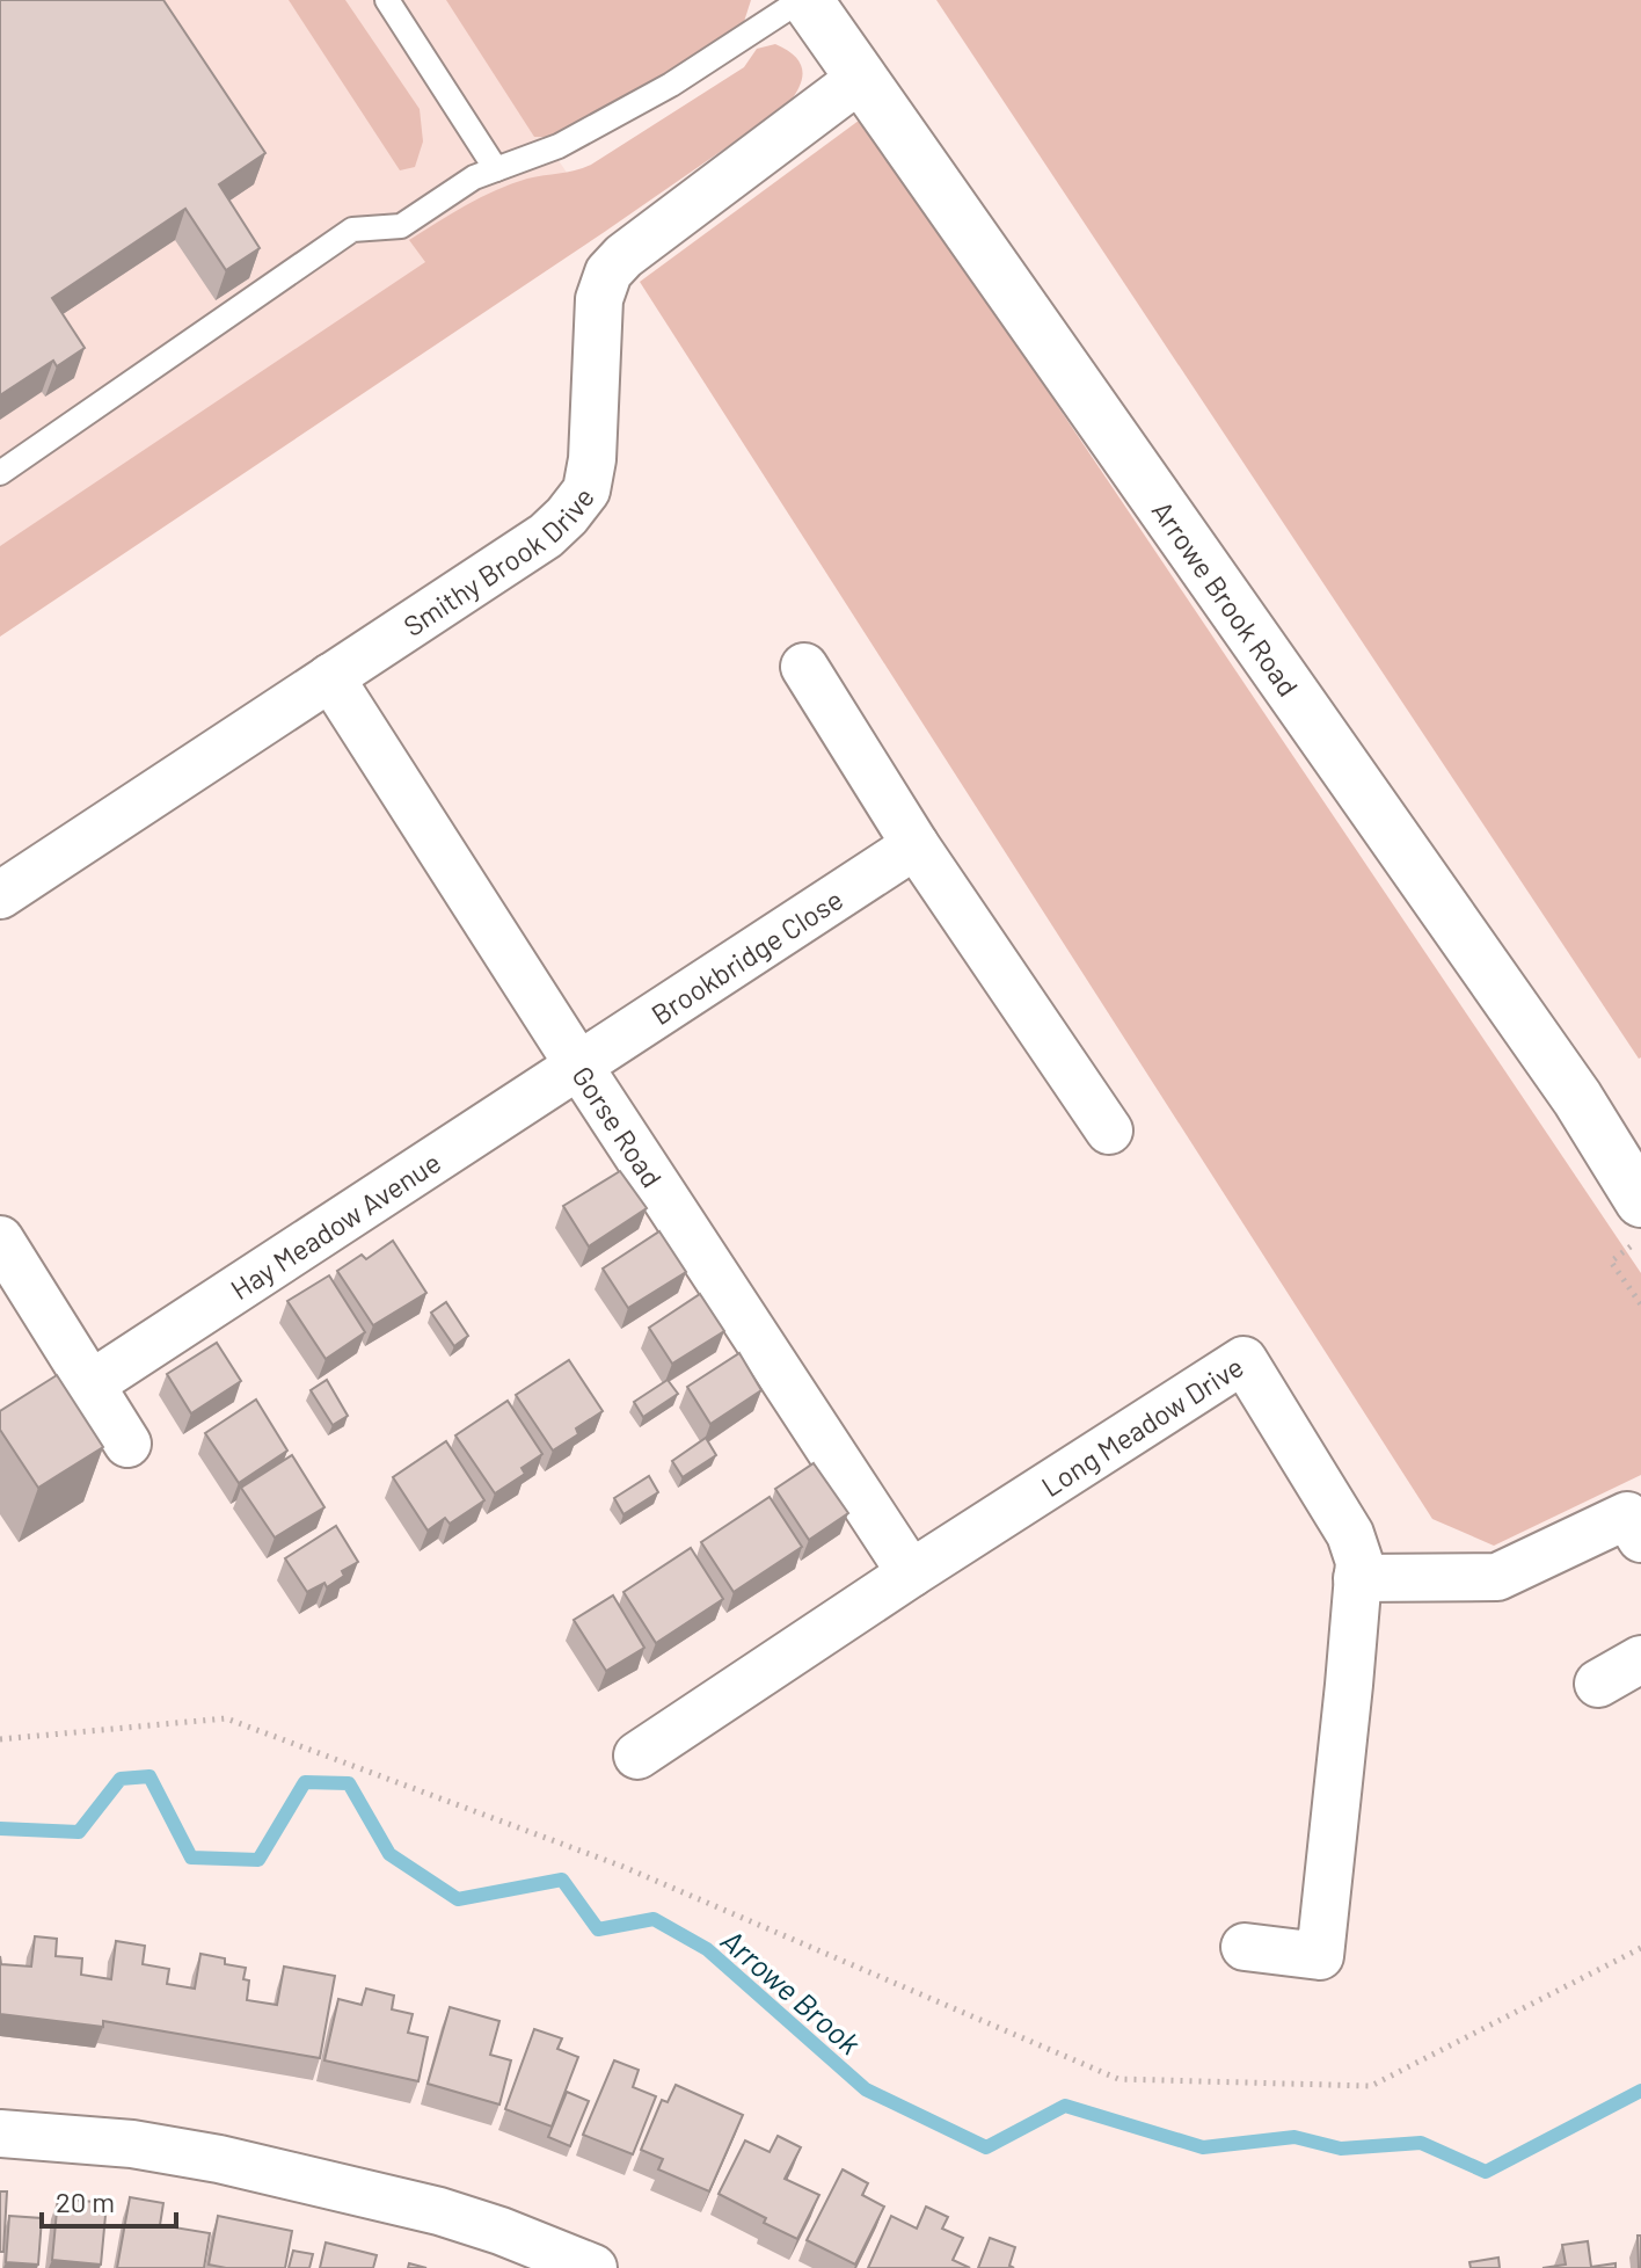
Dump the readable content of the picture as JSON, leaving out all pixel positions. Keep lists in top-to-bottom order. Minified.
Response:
{"streets":{"street":["Smithy Brook Drive","Arrowe Brook Road","Brookbridge Close","Gorse Road","Hay Meadow Avenue","Long Meadow Drive"]},"crossings":[["Smithy Brook Drive","Arrowe Brook Road"],["Smithy Brook Drive","Gorse Road"],["Brookbridge Close","Gorse Road"],["Brookbridge Close","Hay Meadow Avenue"],["Gorse Road","Hay Meadow Avenue"],["Gorse Road","Long Meadow Drive"]],"water":["Arrowe Brook"],"scale_bar":"20 m"}
